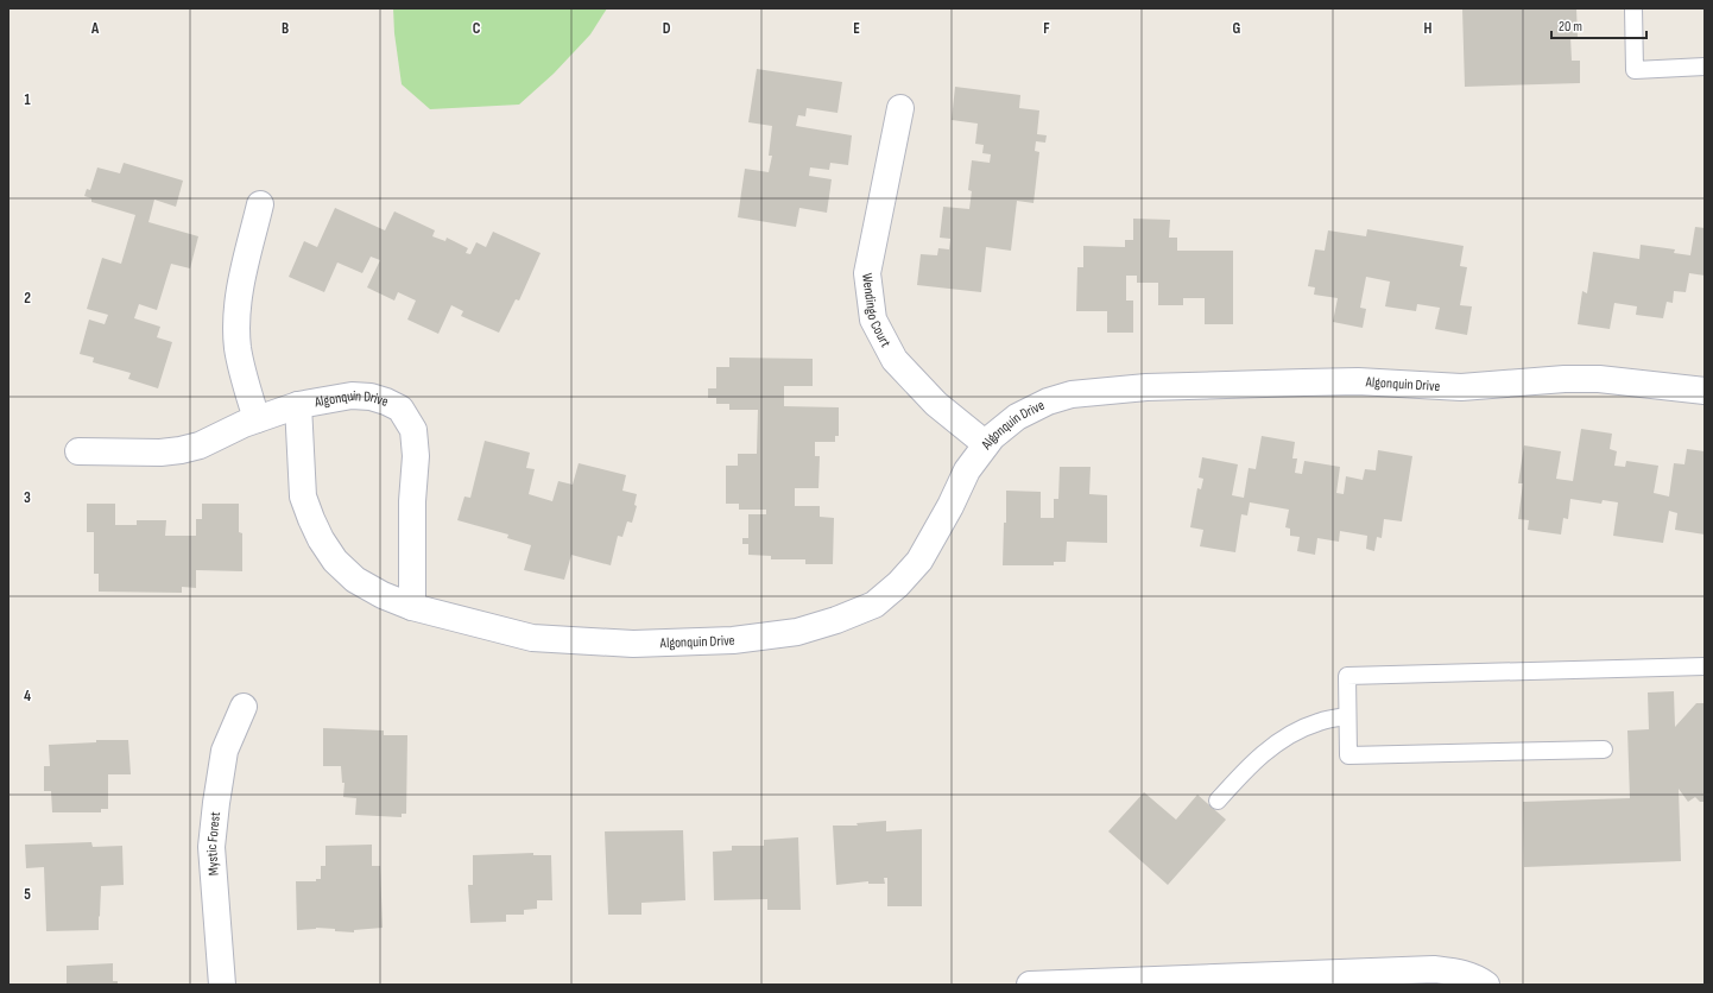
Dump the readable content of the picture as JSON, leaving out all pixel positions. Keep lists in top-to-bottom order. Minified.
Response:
{"streets":{"street":["Wendingo Court","Algonquin Drive","Mystic Forest"]},"crossings":[["Wendingo Court","Algonquin Drive"]],"scale_bar":"20 m","grid":{"columns":["A","B","C","D","E","F","G","H"],"rows":["1","2","3","4","5"]}}
